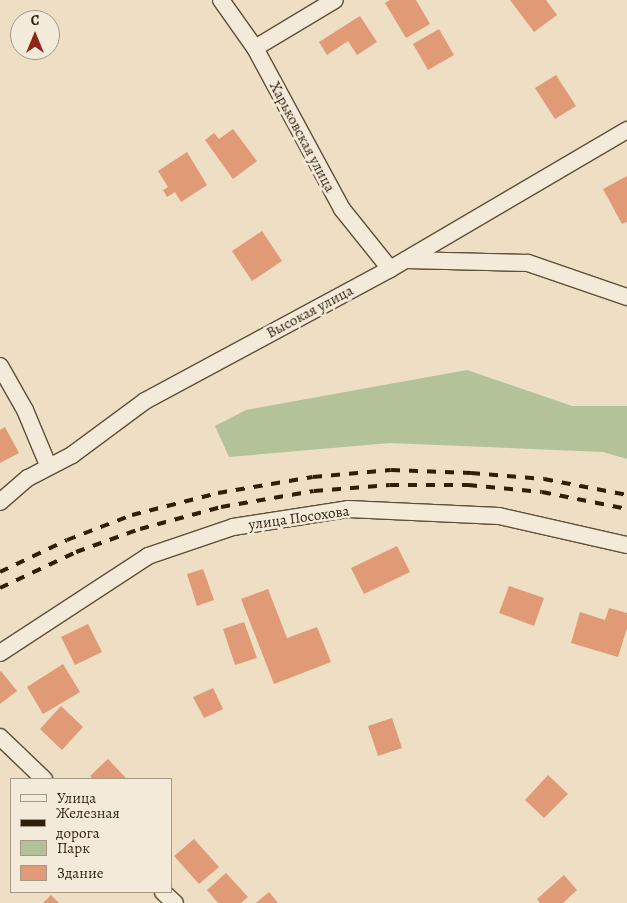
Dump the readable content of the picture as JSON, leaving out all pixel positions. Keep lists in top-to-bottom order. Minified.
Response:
{"streets":{"street":["Харьковская улица","Высокая улица","улица Посохова"]},"crossings":[["Харьковская улица","Высокая улица"]],"legend":["Улица","Железная дорога","Парк","Здание"],"north":"top"}
